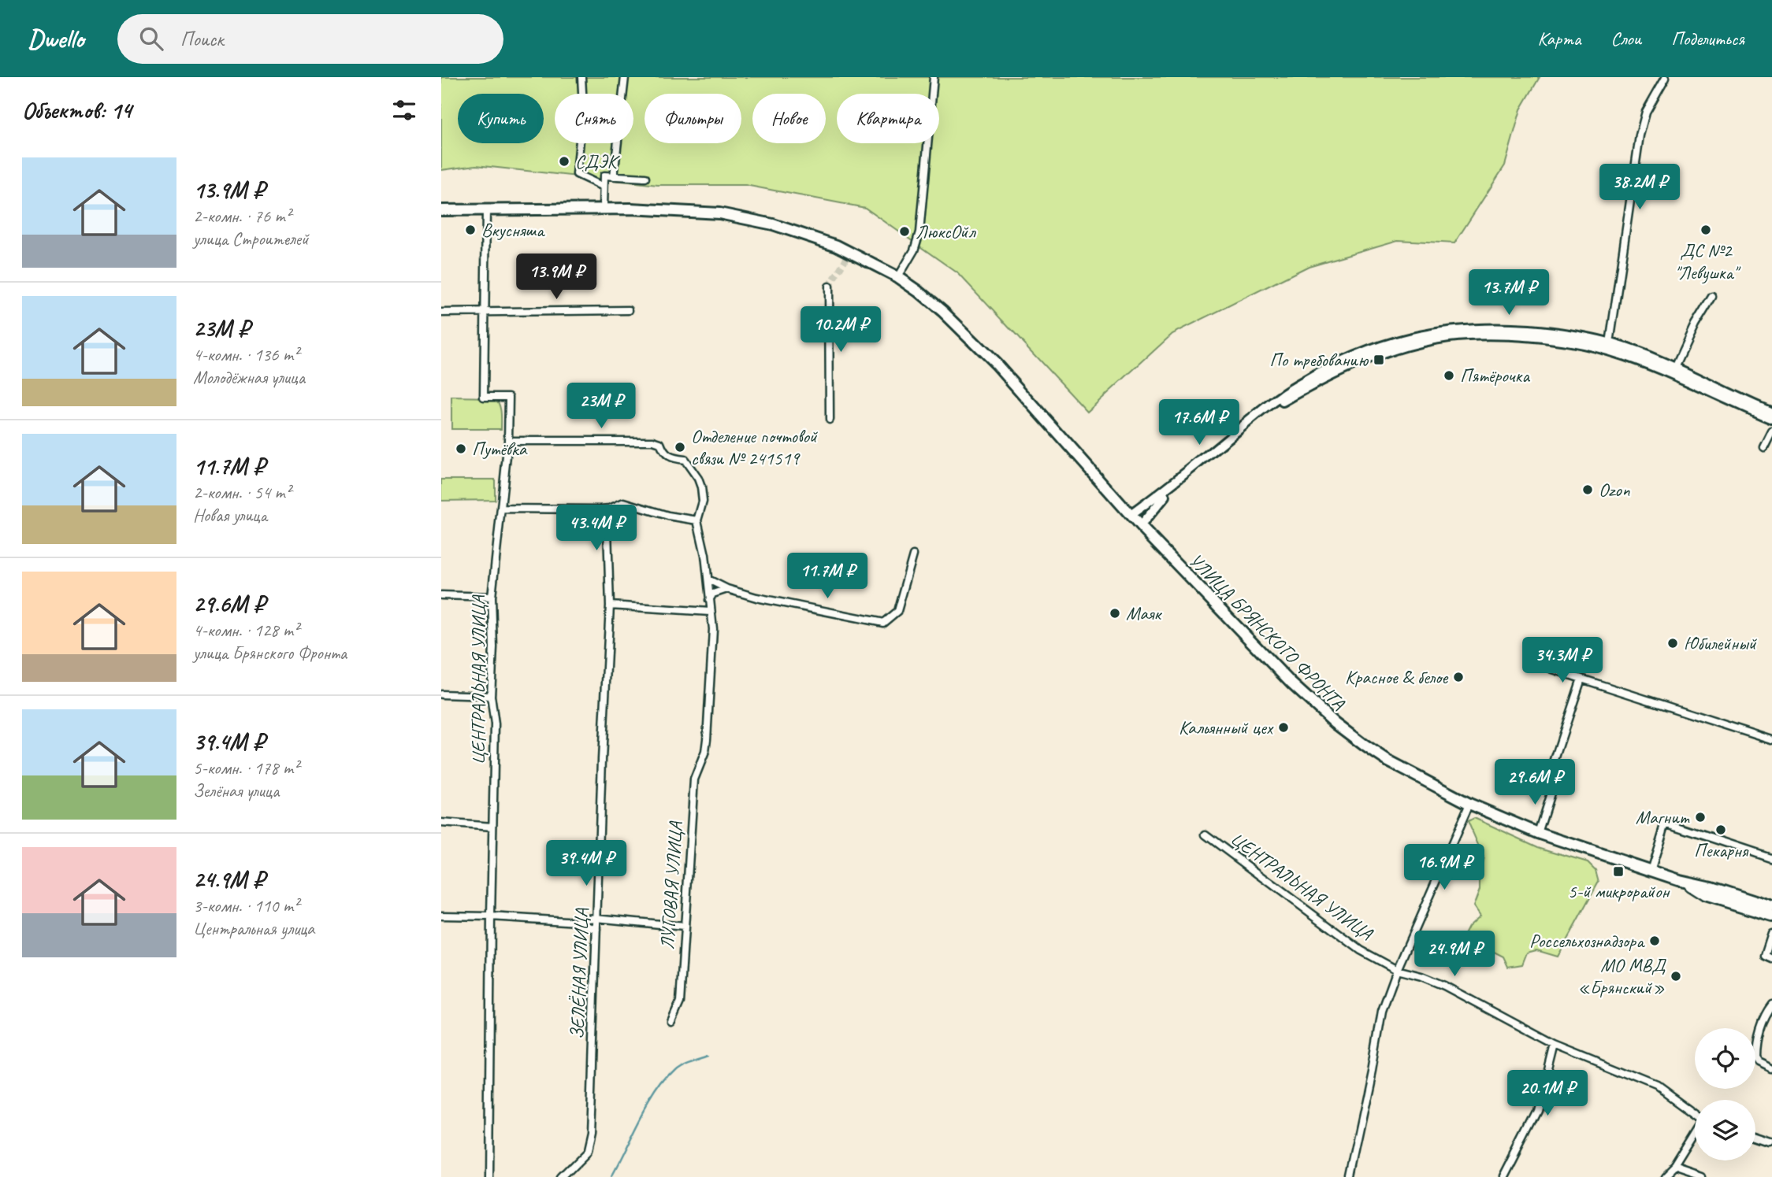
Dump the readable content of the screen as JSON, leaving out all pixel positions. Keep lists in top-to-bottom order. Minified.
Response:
{"streets":{"main road":["УЛИЦА БРЯНСКОГО ФРОНТА"],"street":["ЦЕНТРАЛЬНАЯ УЛИЦА","ЛУГОВАЯ УЛИЦА","ЗЕЛЁНАЯ УЛИЦА"]},"crossings":[["УЛИЦА БРЯНСКОГО ФРОНТА","ЦЕНТРАЛЬНАЯ УЛИЦА"]],"places":{"other":["СДЭК","Вкусняша","ДС №2 \"Левушка\"","ЛюксОйл","Пятёрочка","Отделение почтовой связи № 241519","Путёвка","Ozon","Маяк","Юбилейный","Красное & белое","Кальянный цех","Магнит","Пекарня","Россельхознадзора","МО МВД «Брянский»"],"transit":["По требованию","5-й микрорайон"]},"page":{"header":"Dwello","search":"Поиск","nav":["Карта","Слои","Поделиться"],"heading":"Объектов: 14","chip":["Купить","Снять","Фильтры","Новое","Квартира"],"list":[{"name":"13.9M ₽","note":"2-комн. · 76 m² · улица Строителей"},{"name":"23M ₽","note":"4-комн. · 136 m² · Молодёжная улица"},{"name":"11.7M ₽","note":"2-комн. · 54 m² · Новая улица"},{"name":"29.6M ₽","note":"4-комн. · 128 m² · улица Брянского Фронта"},{"name":"39.4M ₽","note":"5-комн. · 178 m² · Зелёная улица"},{"name":"24.9M ₽","note":"3-комн. · 110 m² · Центральная улица"}],"price":["38.2M ₽","13.9M ₽","13.7M ₽","10.2M ₽","23M ₽","17.6M ₽","43.4M ₽","11.7M ₽","34.3M ₽","29.6M ₽","39.4M ₽","16.9M ₽","24.9M ₽","20.1M ₽"]}}
